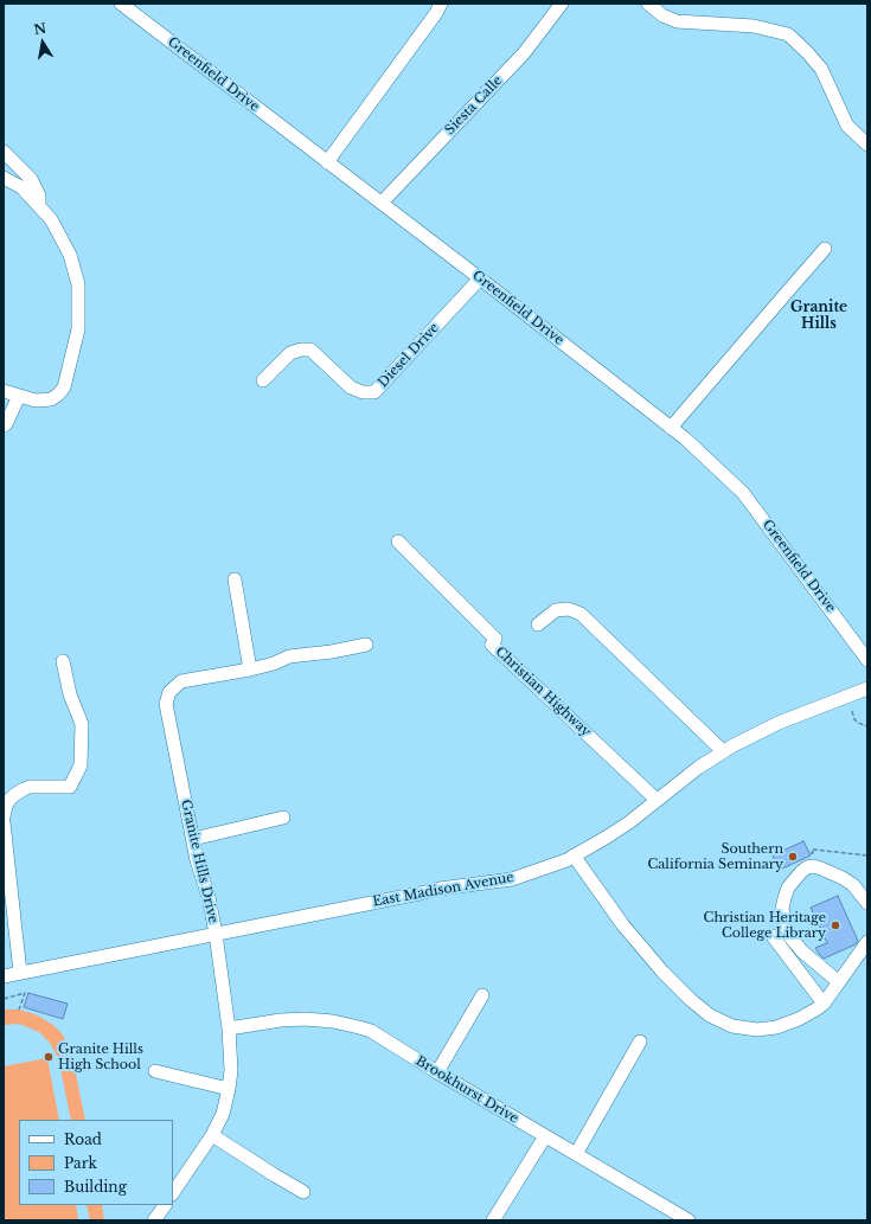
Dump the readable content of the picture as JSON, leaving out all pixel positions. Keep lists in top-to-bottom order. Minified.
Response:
{"streets":{"street":["Greenfield Drive","Siesta Calle","Diesel Drive","Christian Highway","Granite Hills Drive","East Madison Avenue","Brookhurst Drive"]},"crossings":[["Greenfield Drive","Siesta Calle"],["Greenfield Drive","Diesel Drive"],["Christian Highway","East Madison Avenue"],["Granite Hills Drive","East Madison Avenue"],["Granite Hills Drive","Brookhurst Drive"]],"districts":["Granite Hills"],"places":["Southern California Seminary","Christian Heritage College Library","Granite Hills High School"],"legend":["Road","Park","Building"],"north":"top"}
